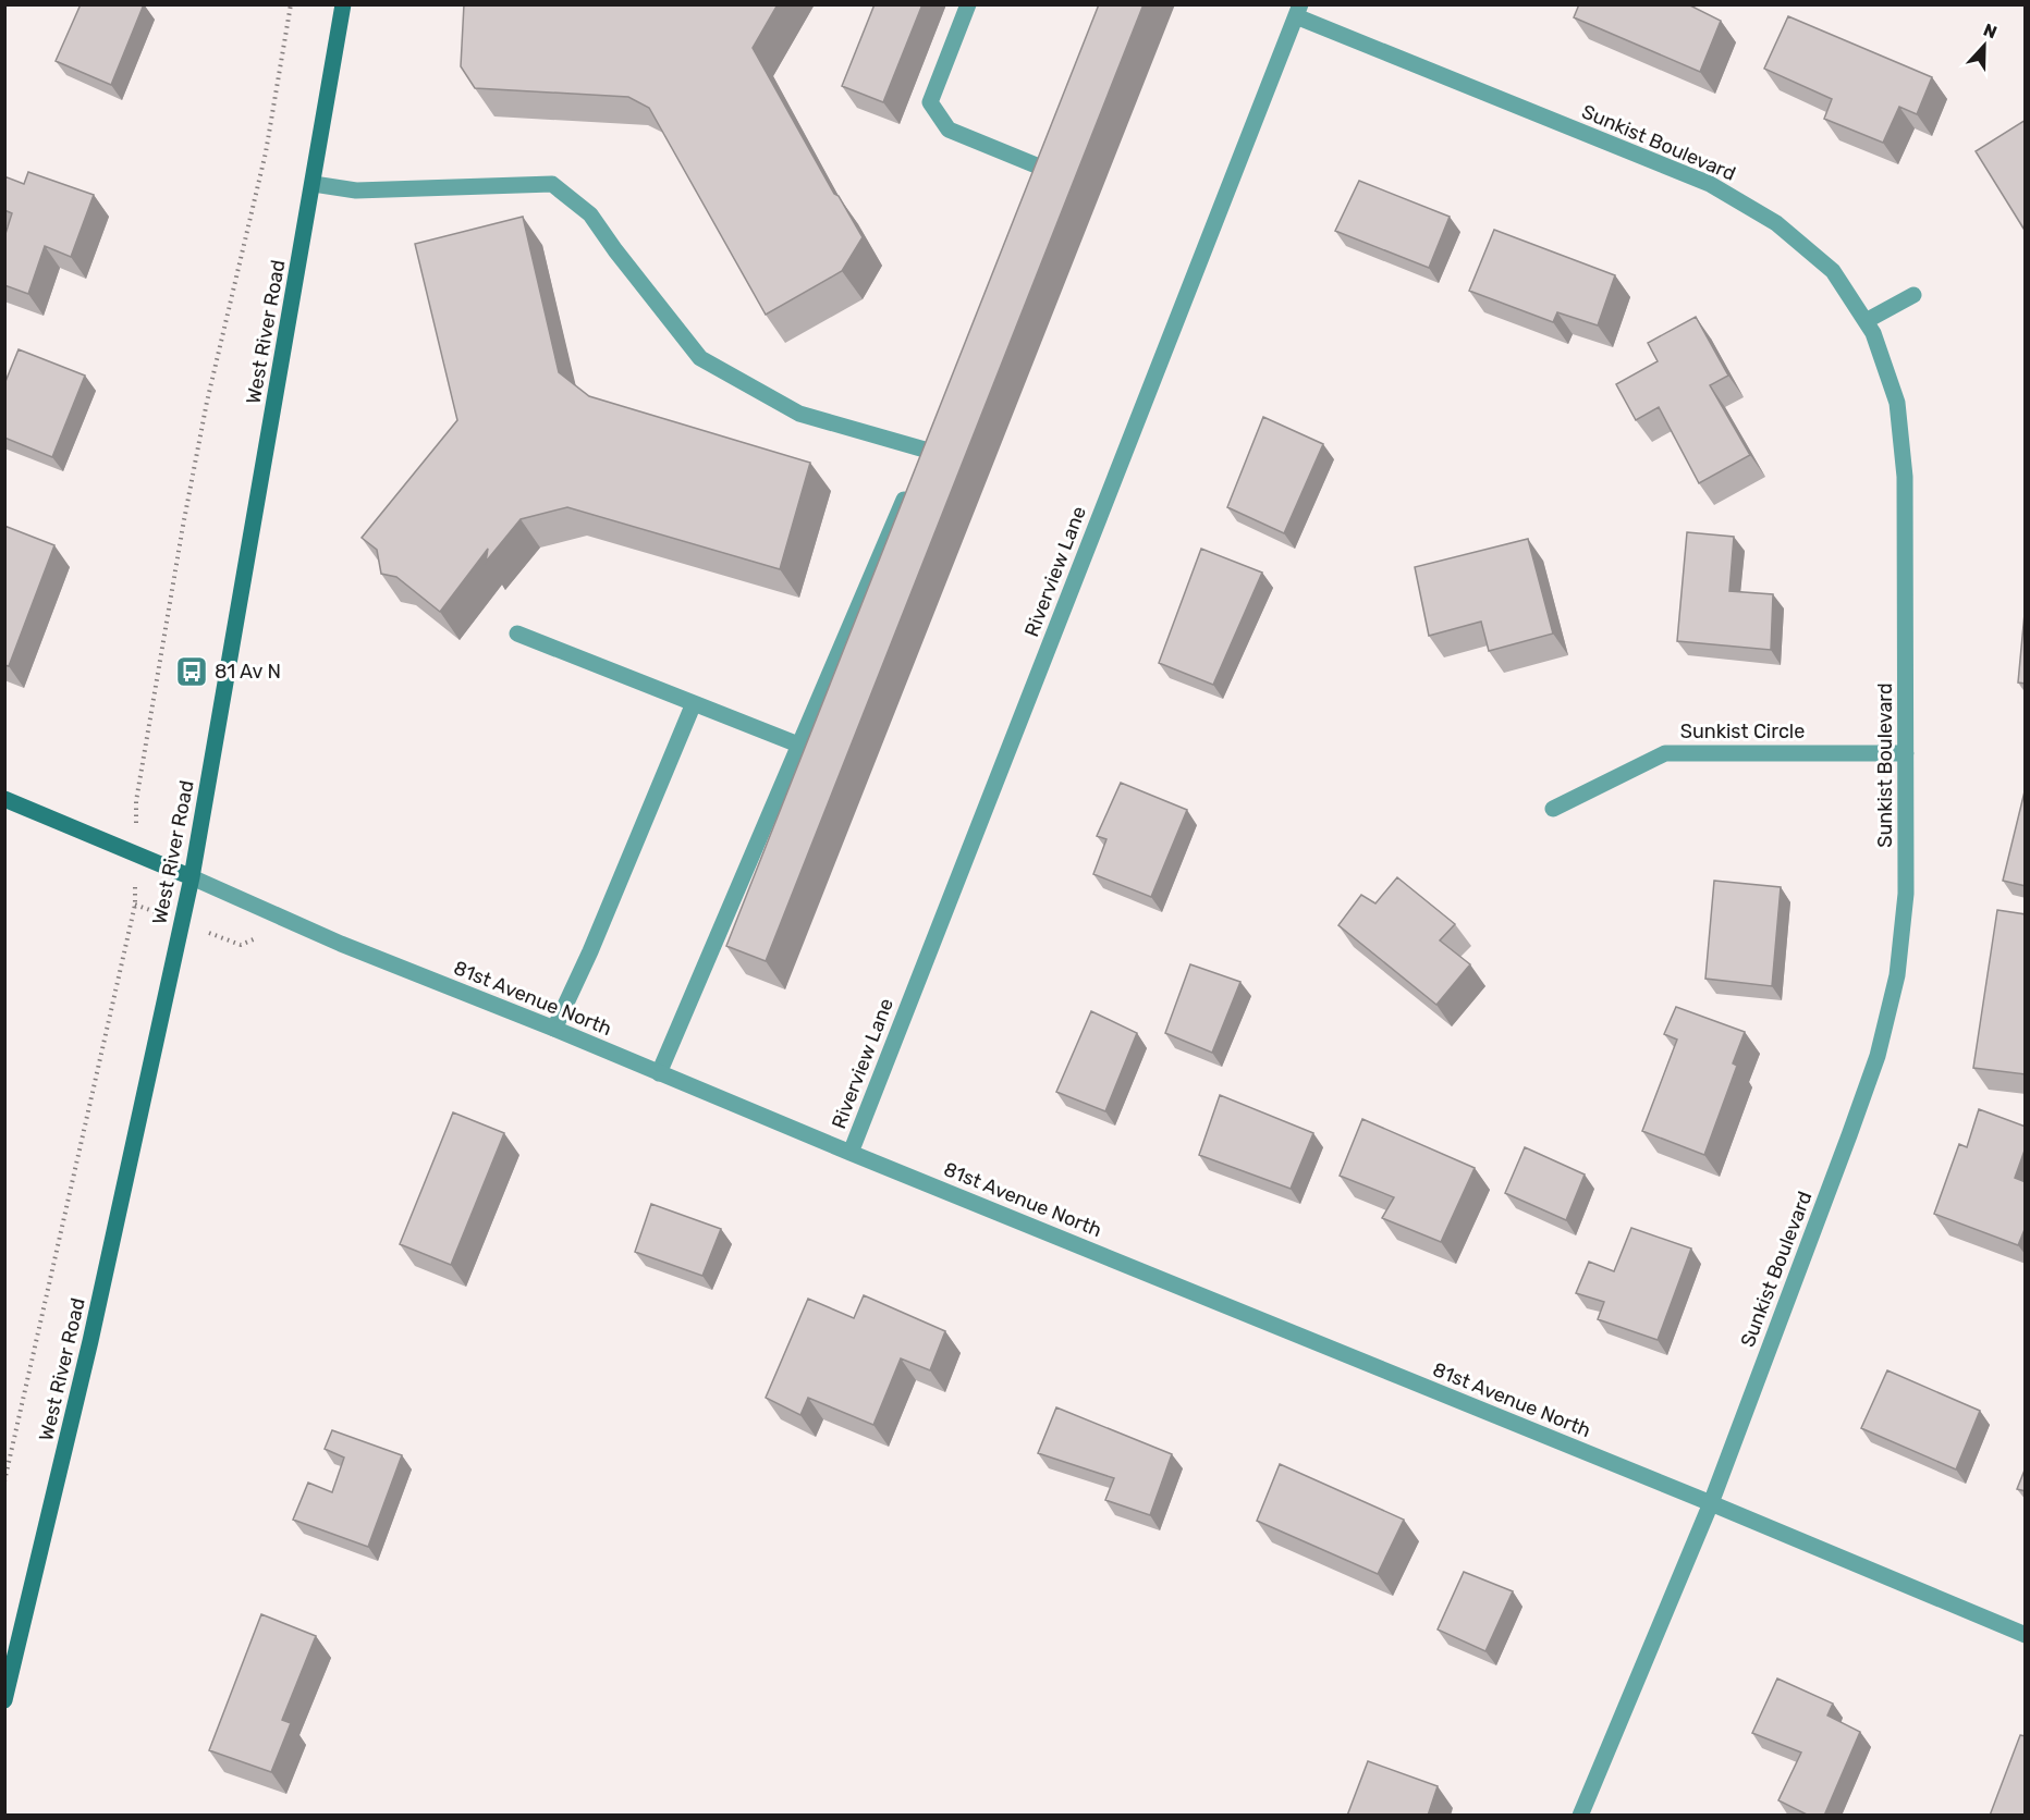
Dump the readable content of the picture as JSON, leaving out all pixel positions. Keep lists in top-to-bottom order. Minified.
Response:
{"streets":{"street":["Sunkist Boulevard","West River Road","Riverview Lane","Sunkist Circle","81st Avenue North"]},"crossings":[["Sunkist Boulevard","Riverview Lane"],["Sunkist Boulevard","Sunkist Circle"],["Sunkist Boulevard","81st Avenue North"],["West River Road","81st Avenue North"],["Riverview Lane","81st Avenue North"]],"places":{"bus stop":["81 Av N"]},"north":"top"}
